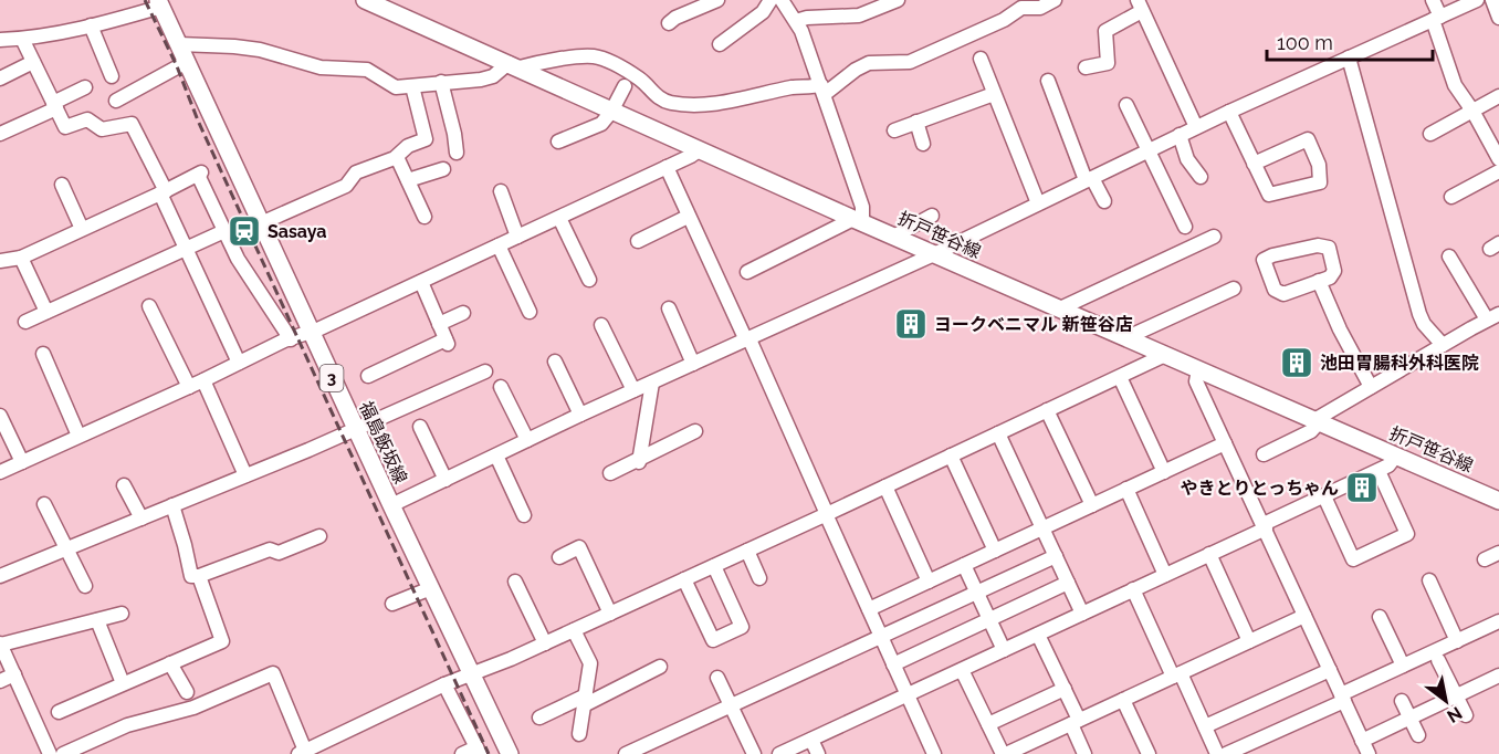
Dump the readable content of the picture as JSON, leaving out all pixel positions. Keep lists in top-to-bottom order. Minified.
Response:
{"streets":{"main road":["折戸笹谷線","3","福島飯坂線"]},"places":{"station":["Sasaya"],"building":["ヨークベニマル 新笹谷店","池田胃腸科外科医院","やきとりとっちゃん"]},"scale_bar":"100 m","north":"bottom right"}
